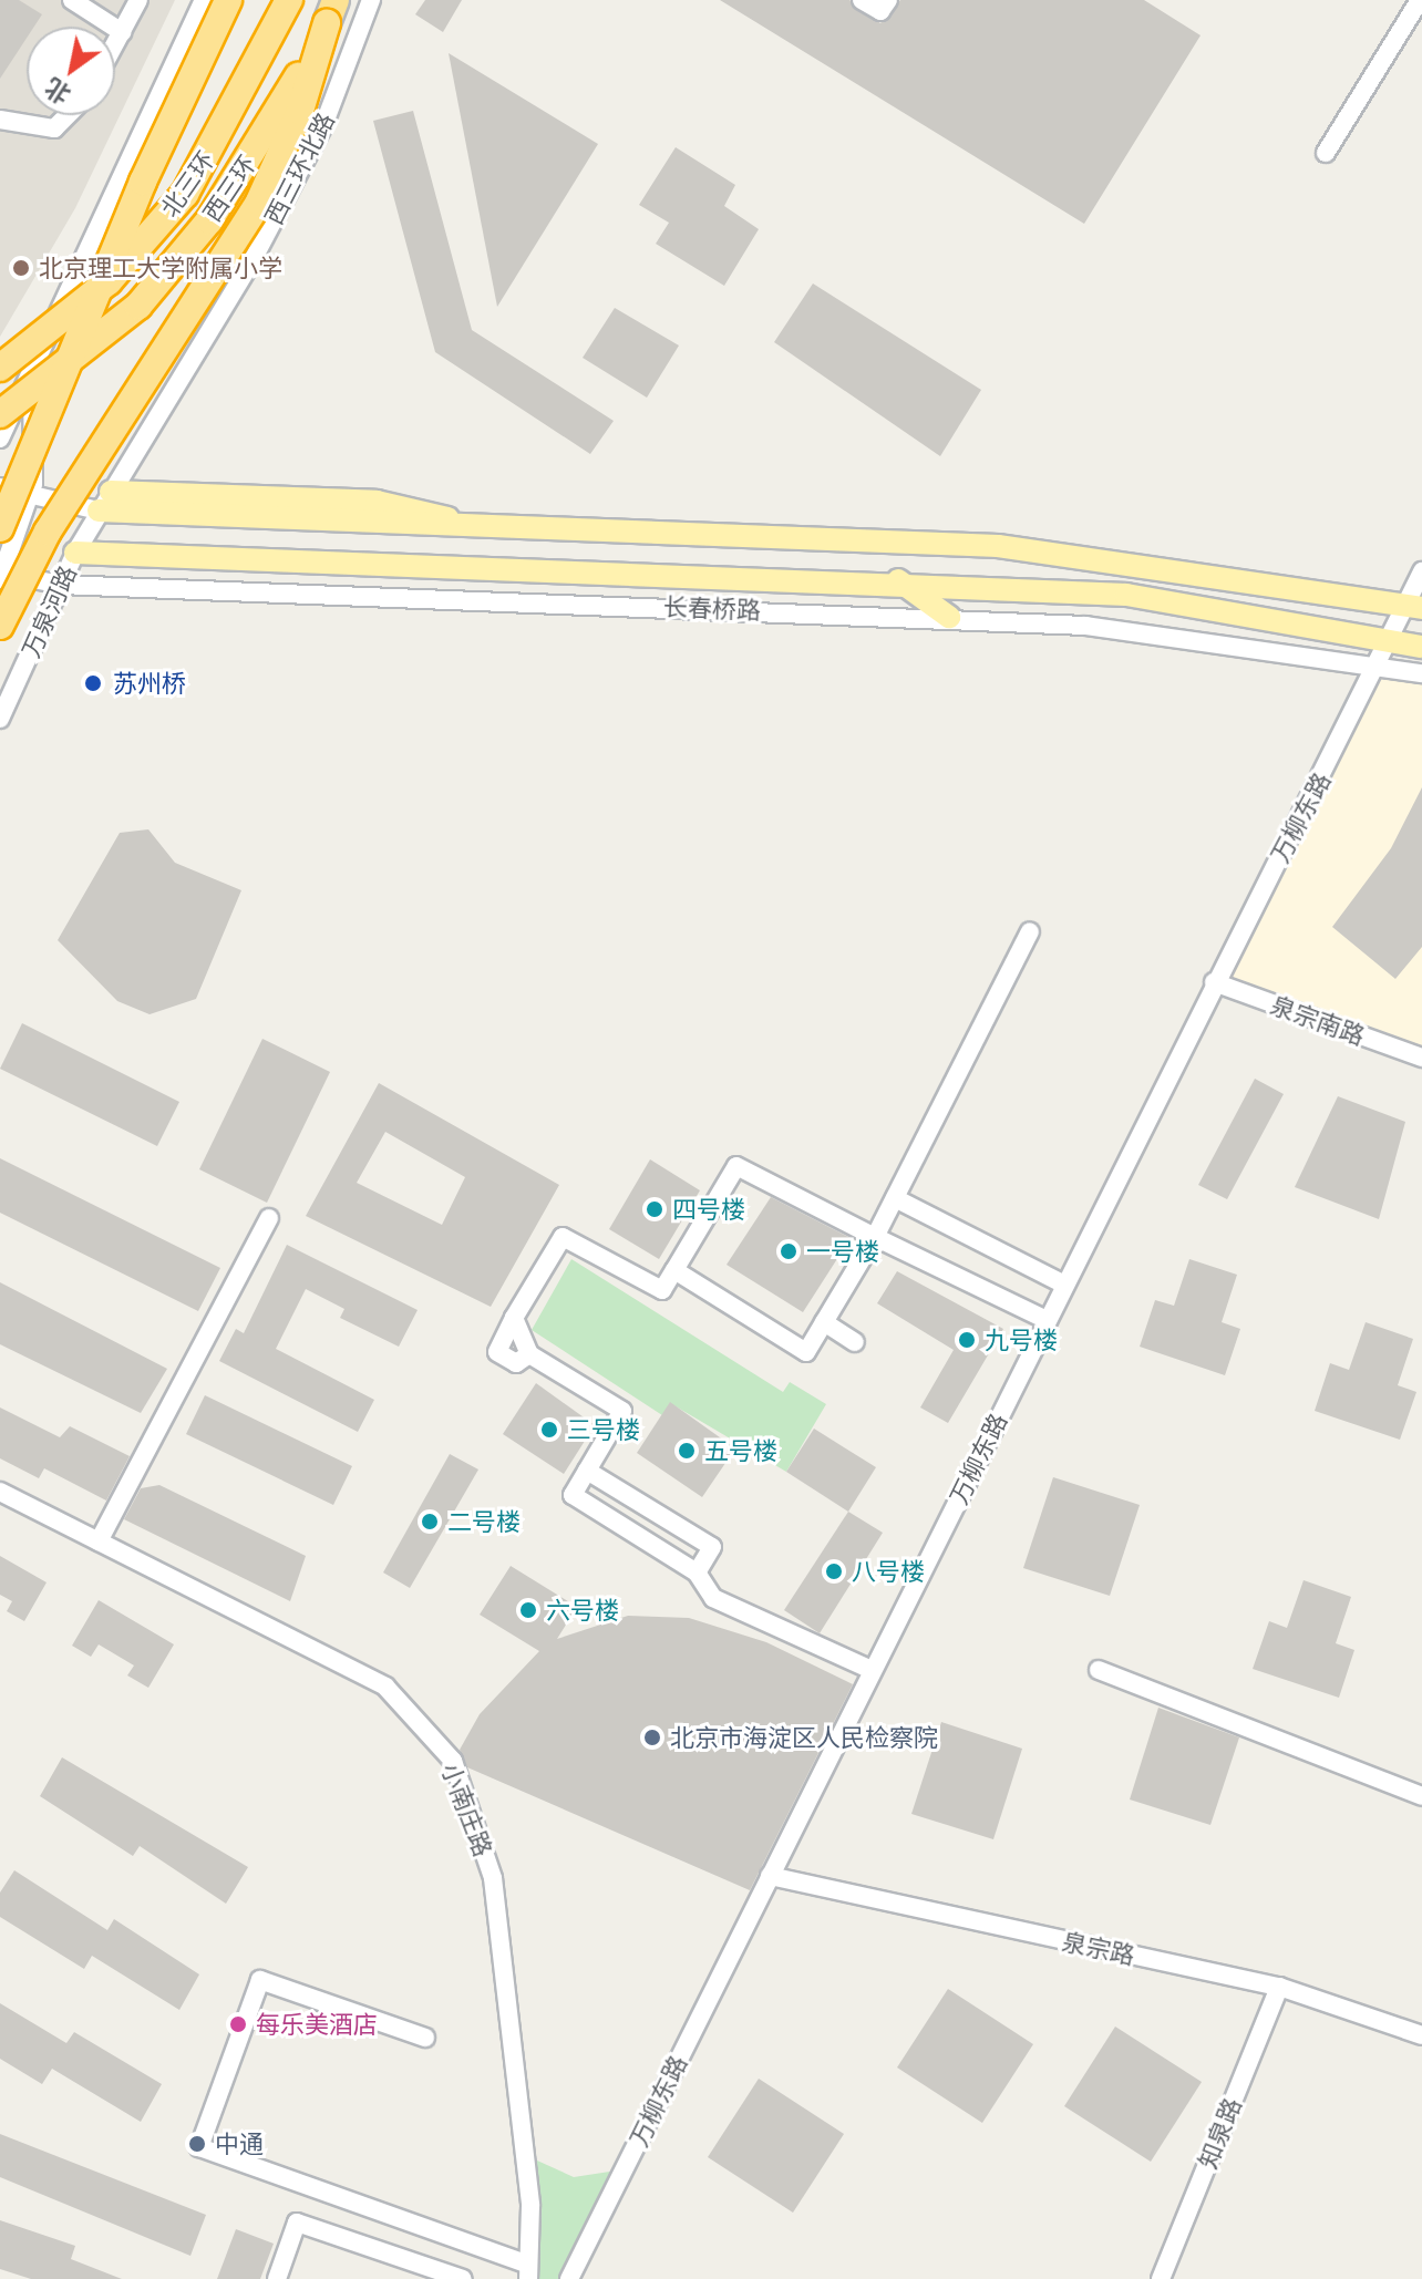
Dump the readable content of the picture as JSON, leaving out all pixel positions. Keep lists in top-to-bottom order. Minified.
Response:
{"streets":{"highway":["北三环","西三环"],"main road":["长春桥路"],"street":["西三环北路","万泉河路","万柳东路","泉宗南路","小南庄路","泉宗路","知泉路"]},"crossings":[["西三环北路","长春桥路"],["西三环北路","万泉河路"],["长春桥路","万泉河路"],["长春桥路","万柳东路"],["万柳东路","泉宗南路"],["万柳东路","泉宗路"],["泉宗路","知泉路"]],"places":["北京理工大学附属小学","苏州桥","四号楼","一号楼","九号楼","三号楼","五号楼","二号楼","八号楼","六号楼","北京市海淀区人民检察院","每乐美酒店","中通"],"north":"bottom left"}
